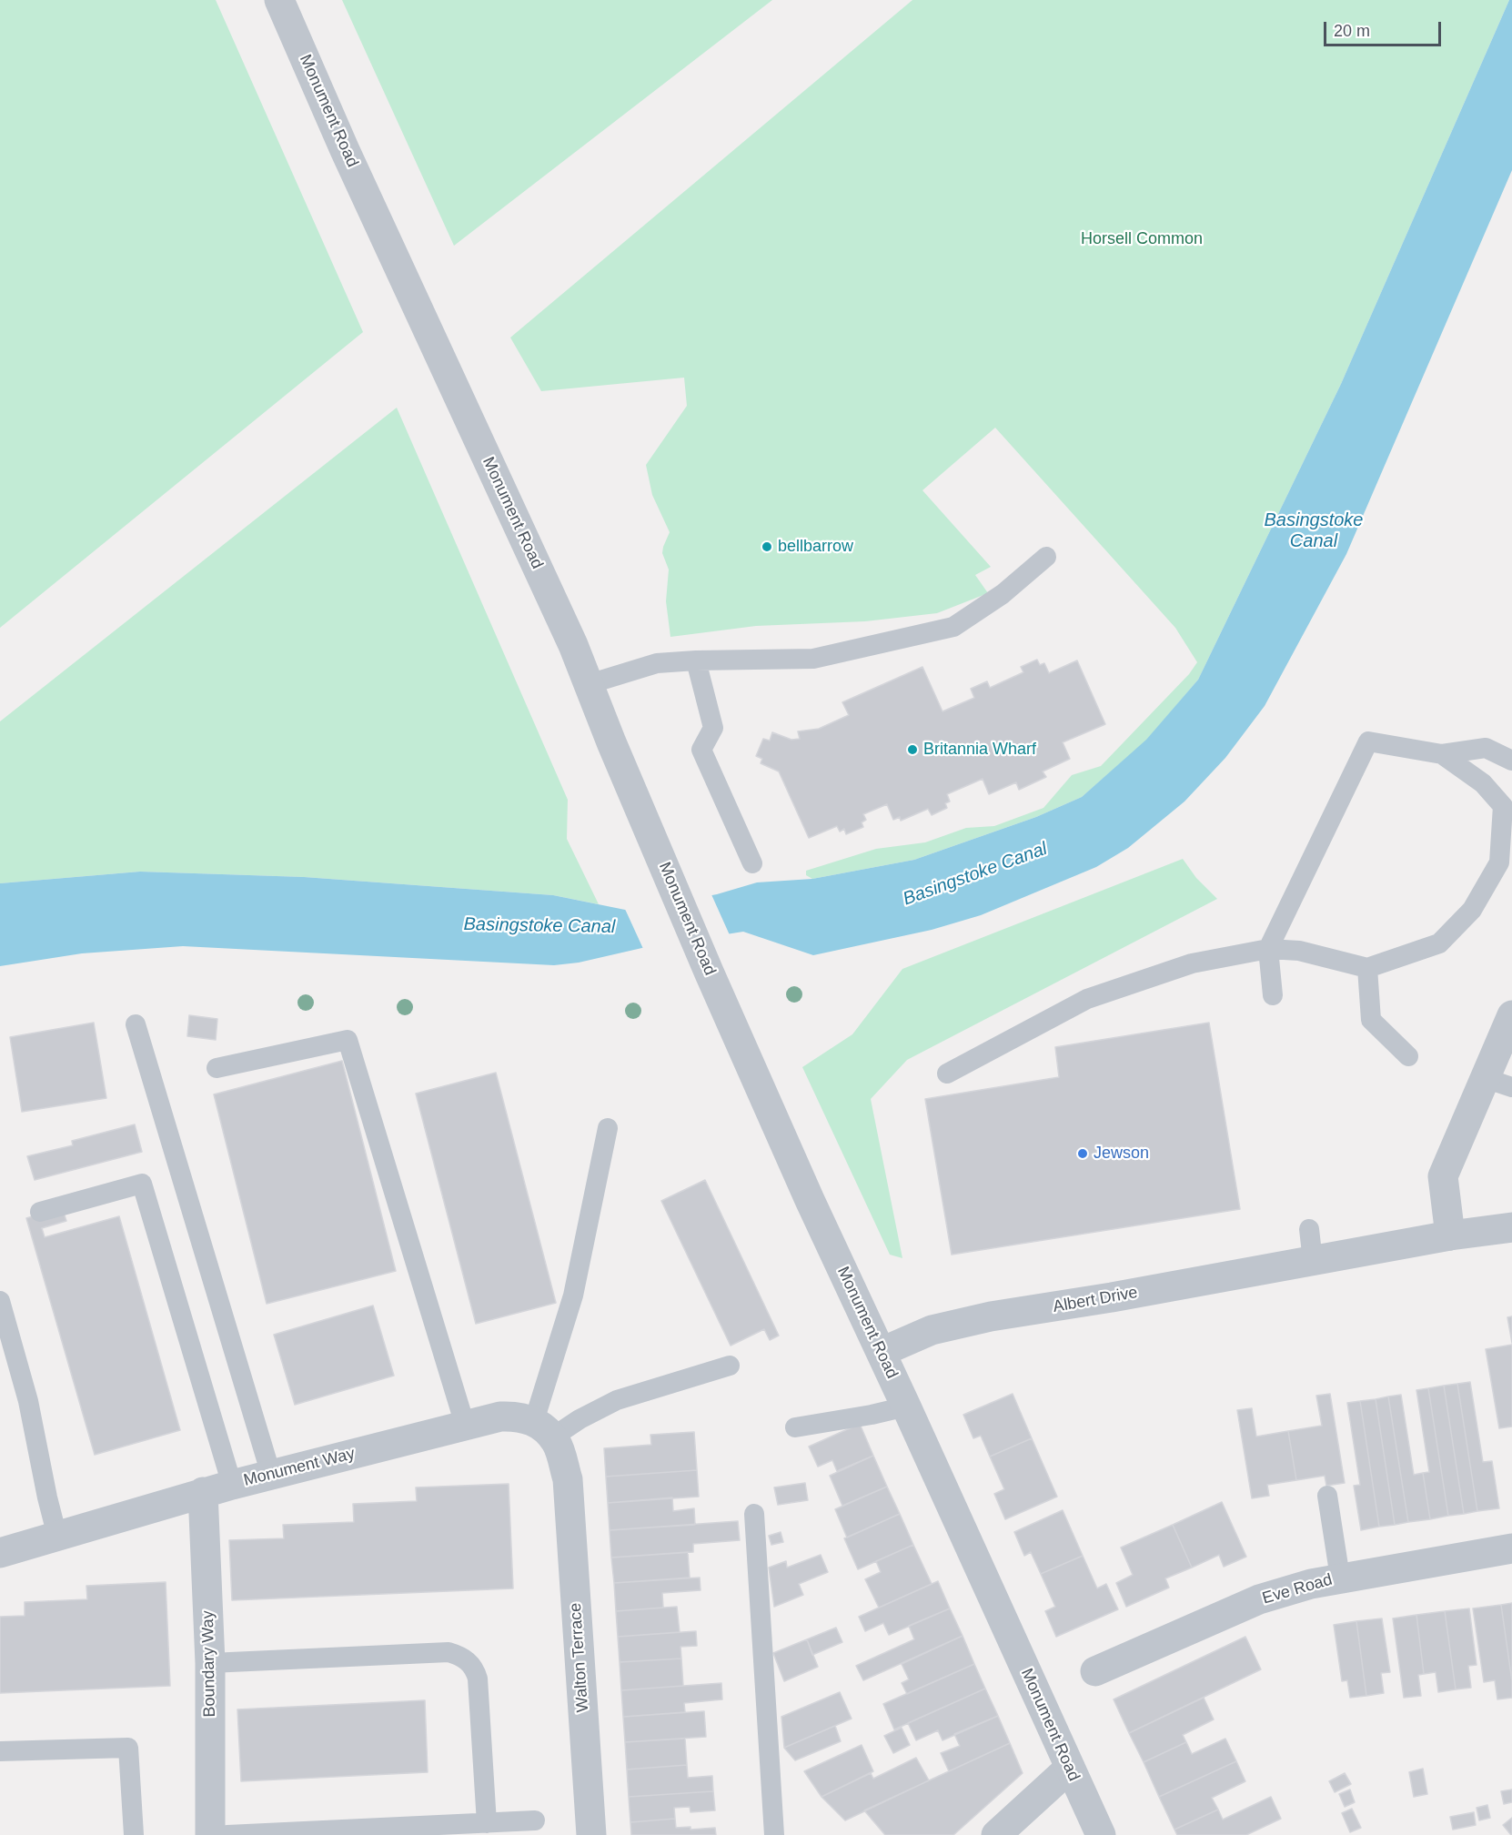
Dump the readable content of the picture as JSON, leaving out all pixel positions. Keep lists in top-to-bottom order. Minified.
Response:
{"streets":{"street":["Monument Road","Albert Drive","Monument Way","Eve Road","Walton Terrace","Boundary Way"]},"crossings":[["Monument Road","Albert Drive"],["Monument Way","Walton Terrace"],["Monument Way","Boundary Way"]],"water":["Basingstoke Canal"],"parks":["Horsell Common"],"places":["bellbarrow","Britannia Wharf","Jewson"],"scale_bar":"20 m"}
